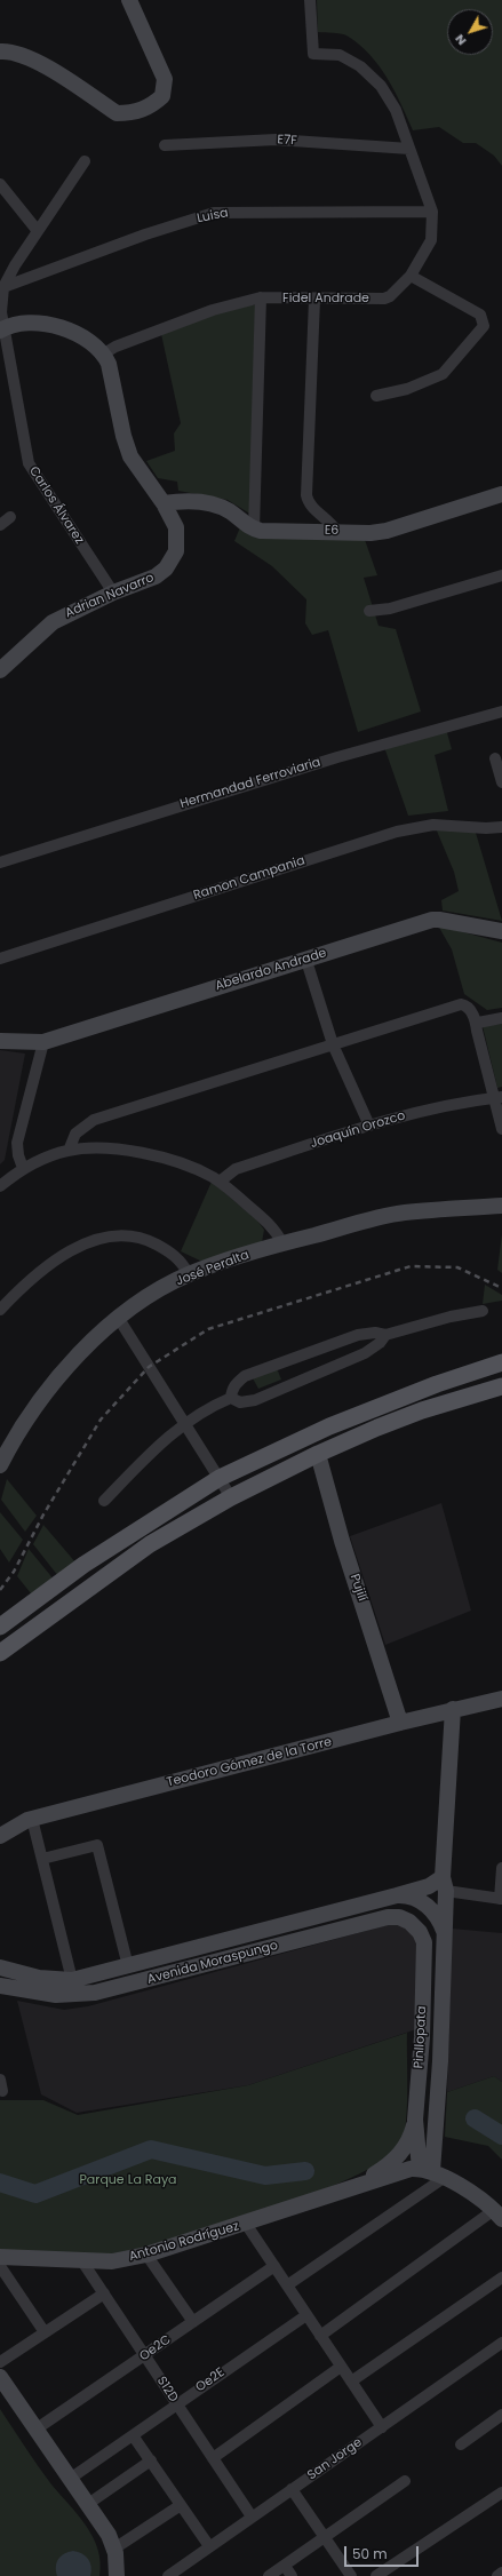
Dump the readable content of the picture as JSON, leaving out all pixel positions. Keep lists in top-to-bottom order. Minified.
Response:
{"streets":{"street":["E7F","Luisa","Fidel Andrade","Carlos Álvarez","E6","Adrian Navarro","Hermandad Ferroviaria","Ramon Campania","Abelardo Andrade","Joaquín Orozco","José Peralta","Pujilí","Teodoro Gómez de la Torre","Avenida Moraspungo","Pinllopata","Antonio Rodríguez","Oe2C","Oe2E","S12D","San Jorge"]},"crossings":[["E7F","Fidel Andrade"],["Luisa","Fidel Andrade"],["Luisa","Carlos Álvarez"],["Fidel Andrade","Adrian Navarro"],["Carlos Álvarez","Adrian Navarro"],["Pujilí","Teodoro Gómez de la Torre"],["Teodoro Gómez de la Torre","Pinllopata"],["Avenida Moraspungo","Pinllopata"],["Pinllopata","Antonio Rodríguez"],["Antonio Rodríguez","S12D"],["Oe2C","S12D"],["Oe2E","S12D"],["S12D","San Jorge"]],"parks":["Parque La Raya"],"scale_bar":"50 m","north":"bottom left"}
